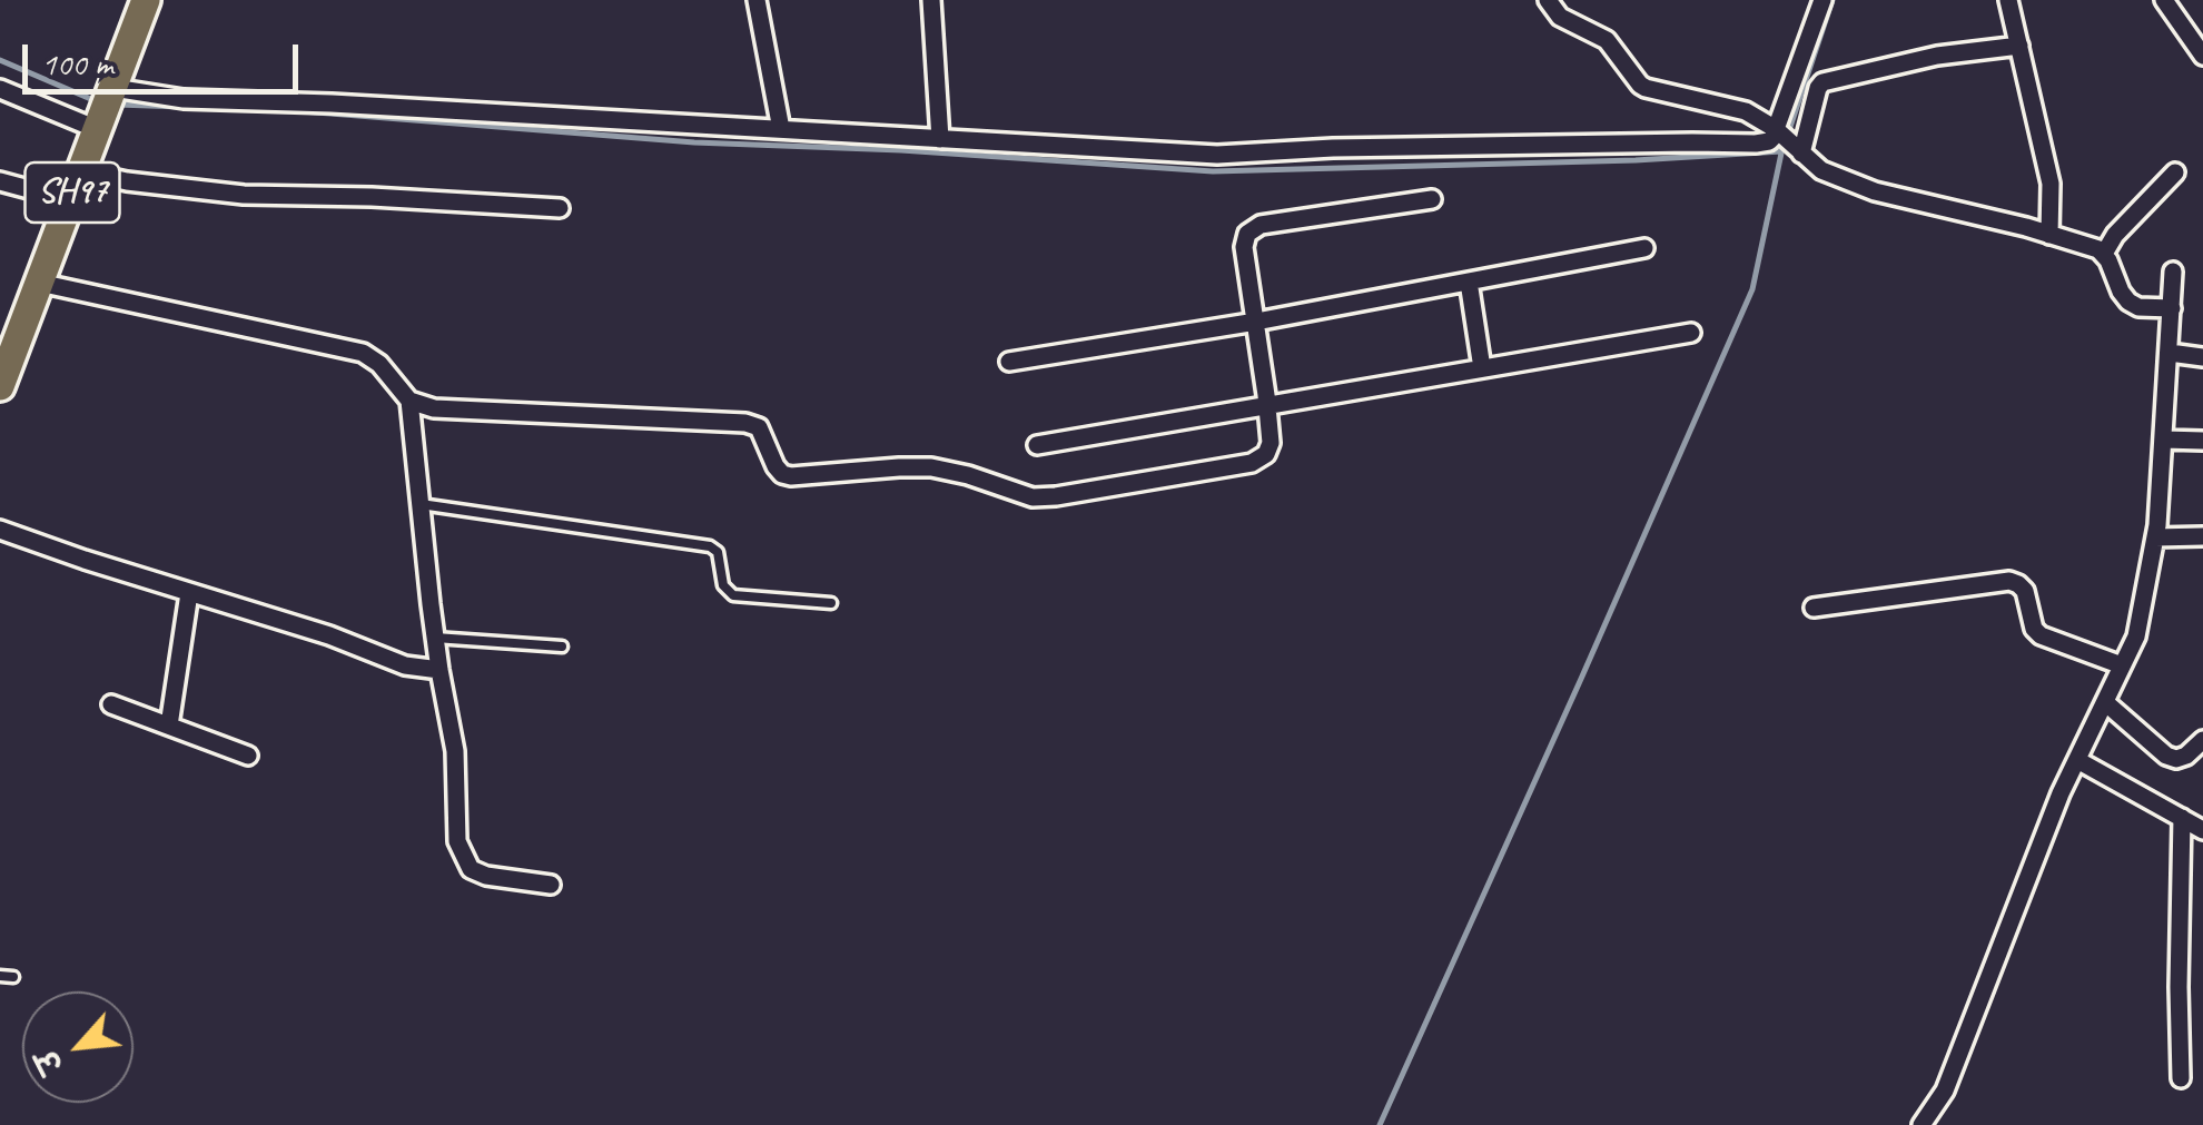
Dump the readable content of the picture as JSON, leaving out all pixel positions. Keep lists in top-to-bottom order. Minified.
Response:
{"streets":{"main road":["SH97"]},"scale_bar":"100 m","north":"bottom left"}
